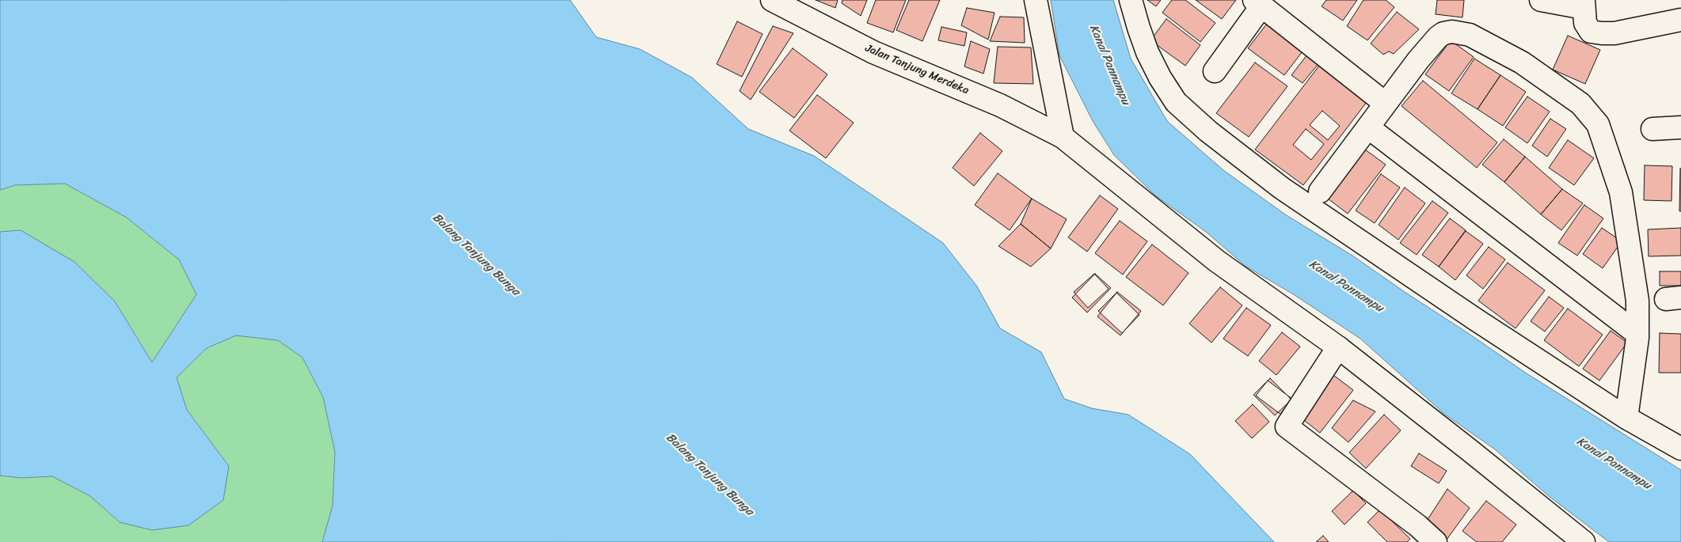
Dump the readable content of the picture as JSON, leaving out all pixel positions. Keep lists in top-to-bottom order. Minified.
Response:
{"streets":{"street":["Jalan Tanjung Merdeka"]},"water":["Kanal Pannampu","Balang Tanjung Bunga"]}
